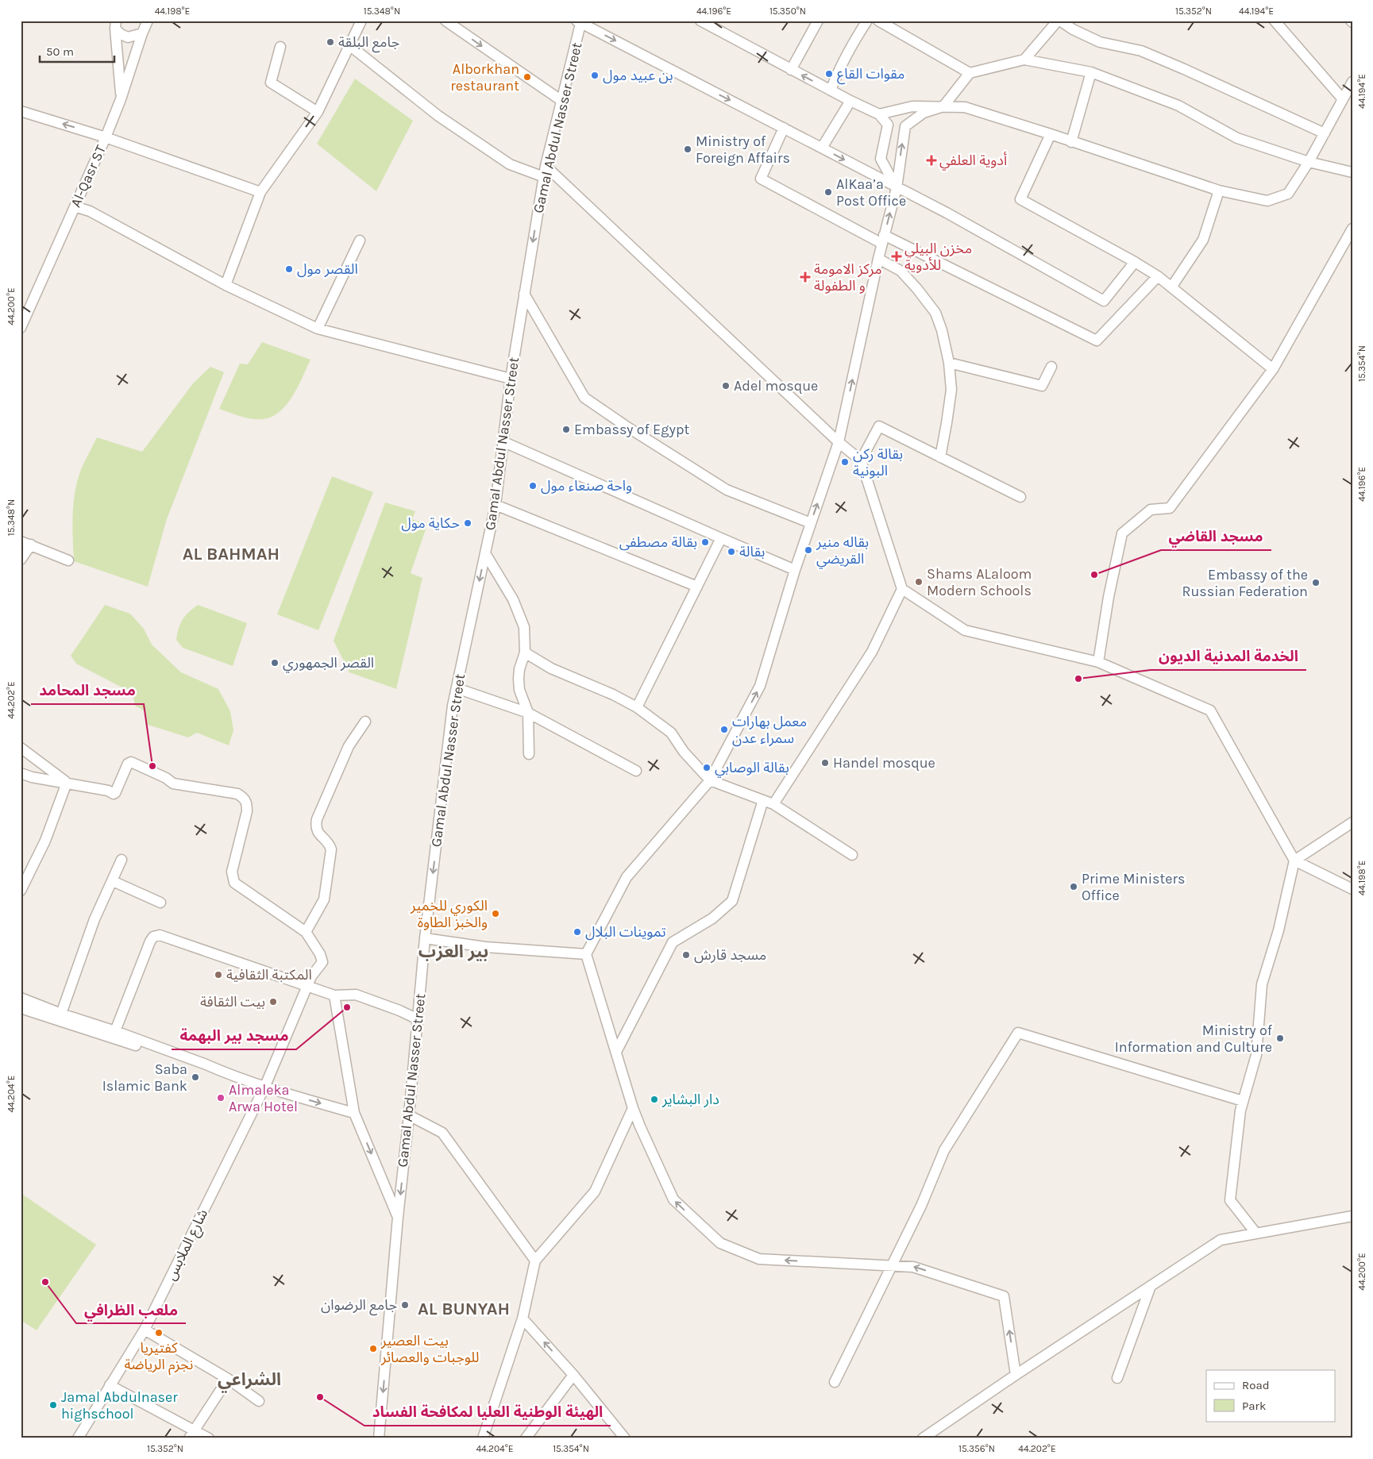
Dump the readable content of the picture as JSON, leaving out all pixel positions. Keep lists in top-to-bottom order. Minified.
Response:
{"streets":{"street":["Gamal Abdul Nasser Street","Al-Qasr ST","شارع الملابس"]},"one_way":["Gamal Abdul Nasser Street"],"districts":["AL BAHMAH","بير العزب","AL BUNYAH","الشراعي"],"places":{"other":["جامع البلقة","مقوات القاع","بن عبيد مول","Alborkhan restaurant","Ministry of Foreign Affairs","AlKaa’a Post Office","القصر مول","Adel mosque","Embassy of Egypt","بقالة ركن البونية","واحة صنعاء مول","حكاية مول","بقالة مصطفى","بقاله منير القريضي","بقالة","مسجد القاضي","Shams ALaloom Modern Schools","Embassy of the Russian Federation","القصر الجمهوري","الخدمة المدنية الديون","معمل بهارات سمراء عدن","Handel mosque","مسجد المحامد","بقالة الوصابي","Prime Ministers Office","الكوري للخمير والخبز الطاوة","تموينات البلال","مسجد قارش","المكتبة الثقافية","بيت الثقافة","مسجد بير البهمة","Ministry of Information and Culture","Saba Islamic Bank","Almaleka Arwa Hotel","دار البشاير","ملعب الظرافي","جامع الرضوان","كفتيريا نجزم الرياضة","بيت العصير للوجبات والعصائر","الهيئة الوطنية العليا لمكافحة الفساد","Jamal Abdulnaser highschool"],"health":["أدوية العلفي","مخزن البيلي للأدوية","مركز الامومة و الطفولة"]},"legend":["Road","Park"],"scale_bar":"50 m","coordinates":["44.198°E","15.348°N","44.196°E","15.350°N","15.352°N","44.194°E","44.200°E","15.354°N","44.202°E","44.204°E","15.356°N"]}
